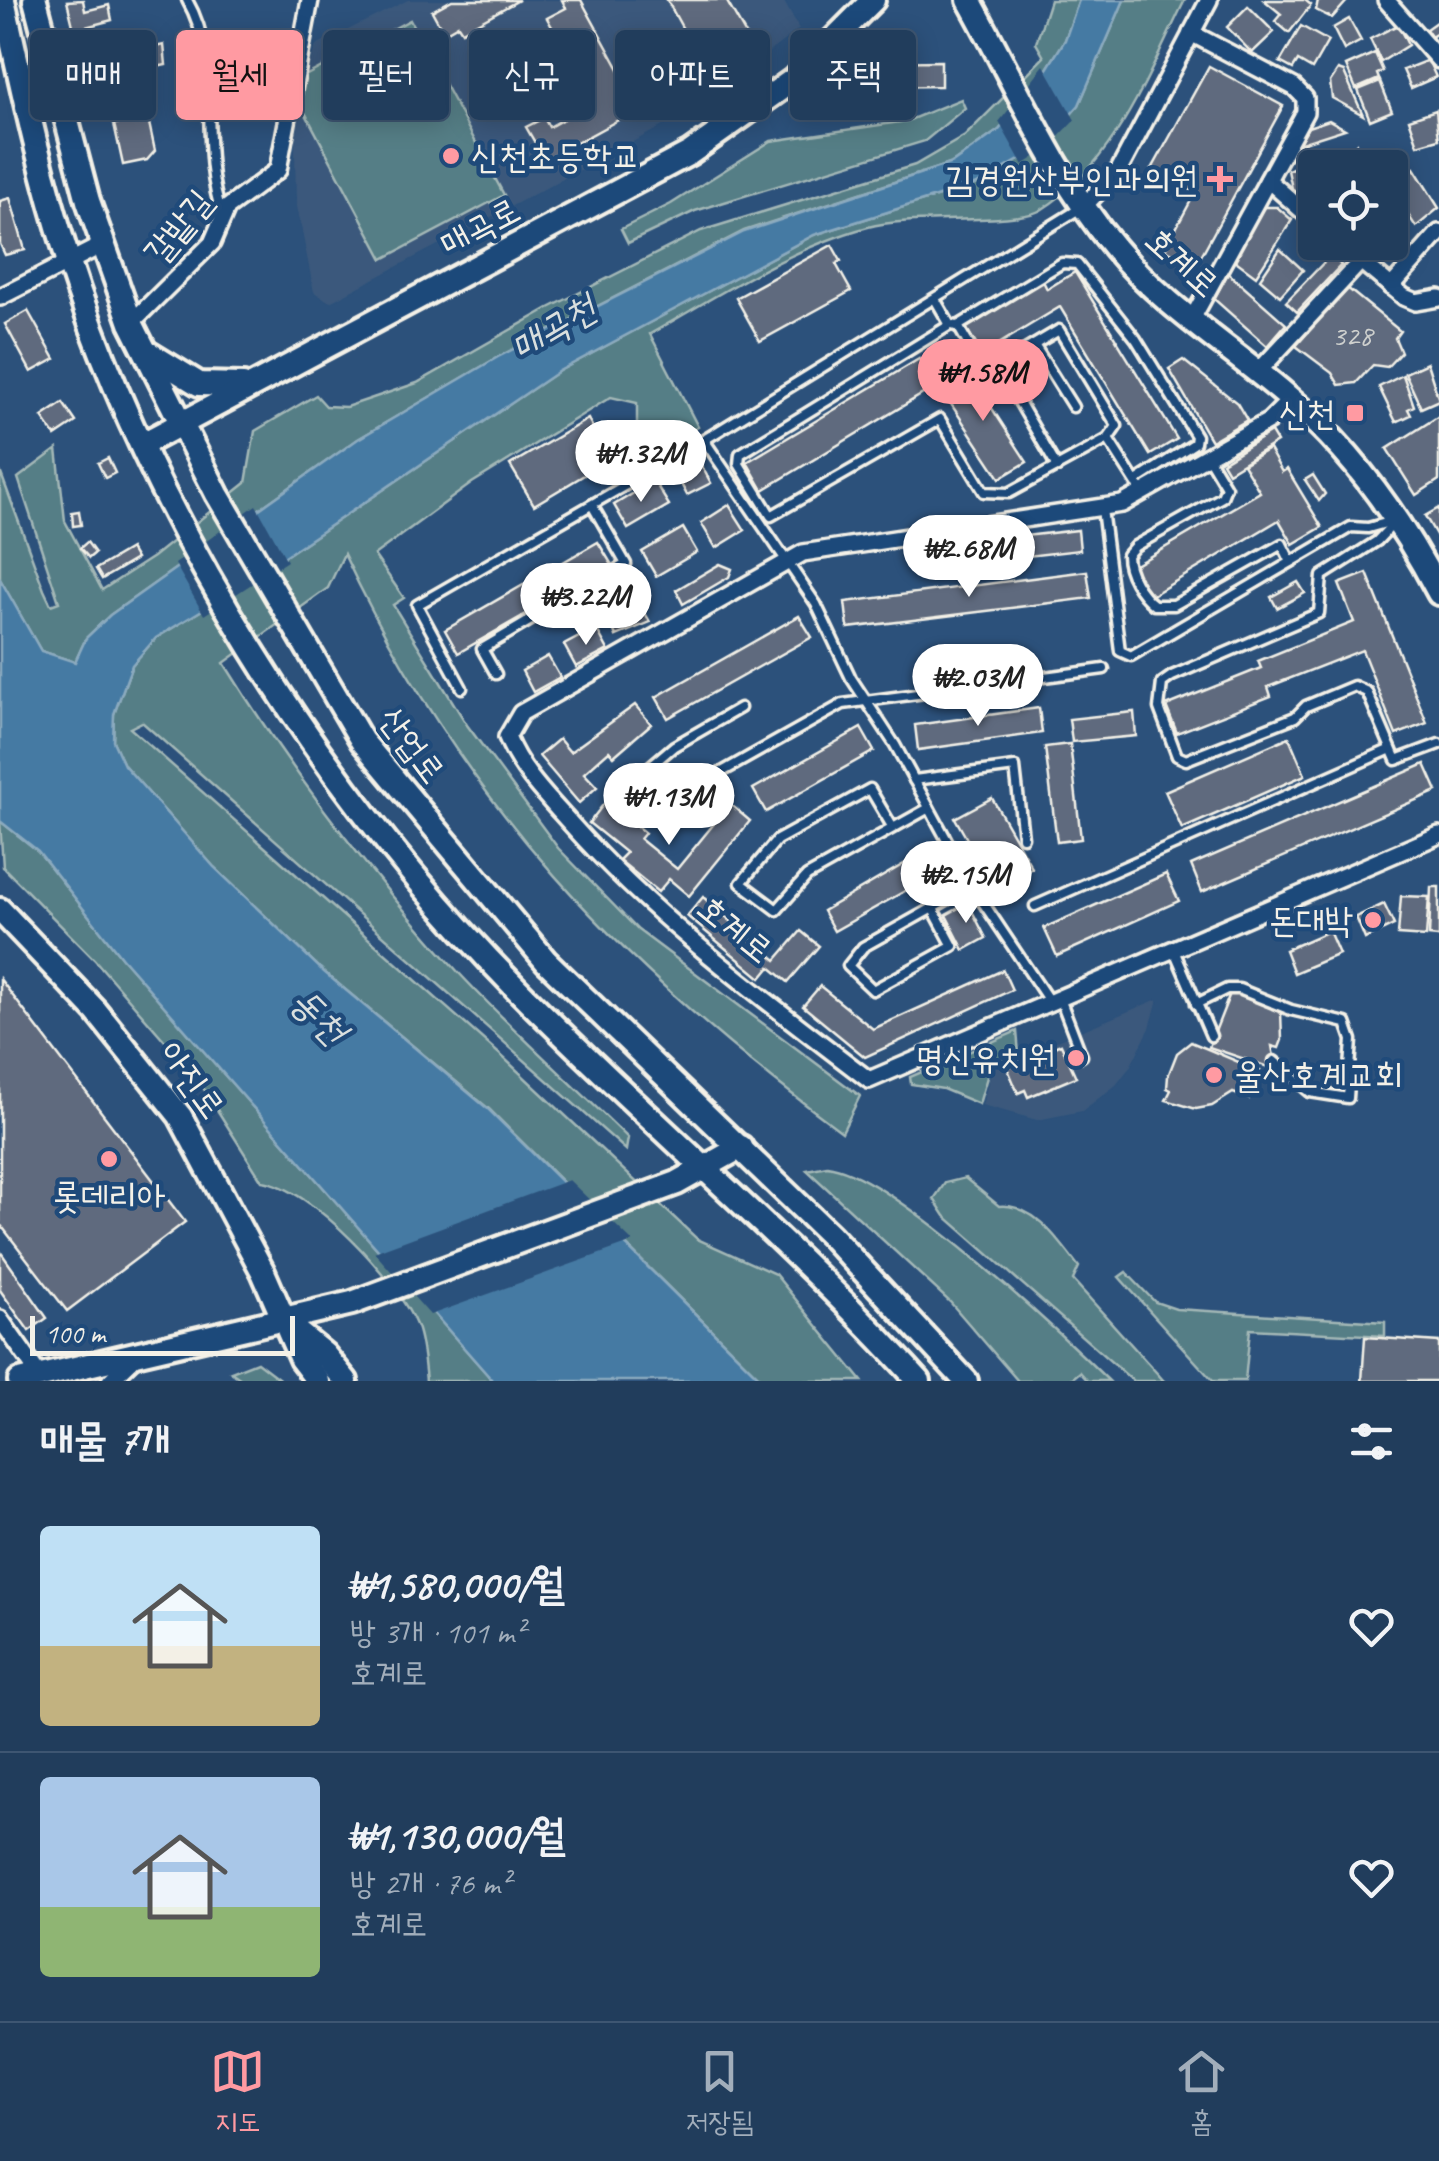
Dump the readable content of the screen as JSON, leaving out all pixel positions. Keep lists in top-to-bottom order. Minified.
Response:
{"streets":{"main road":["매곡로","호계로","산업로","아진로"],"street":["갈밭길"]},"crossings":[["갈밭길","산업로"],["매곡로","산업로"]],"water":["매곡천","동천"],"places":{"other":["신천초등학교","돈대박","명신유치원","울산호계교회","롯데리아"],"health":["김경원산부인과의원"],"transit":["신천"]},"house_numbers":["328"],"scale_bar":"100 m","page":{"chip":["매매","월세","필터","신규","아파트","주택"],"price":["₩1.58M","₩1.32M","₩2.68M","₩3.22M","₩2.03M","₩1.13M","₩2.15M"],"scale":"100 m","heading":"매물 7개","list":[{"name":"₩1,580,000/월","note":"방 3개 · 101 m² · 호계로"},{"name":"₩1,130,000/월","note":"방 2개 · 76 m² · 호계로"}],"tabs":["지도","저장됨","홈"]}}
